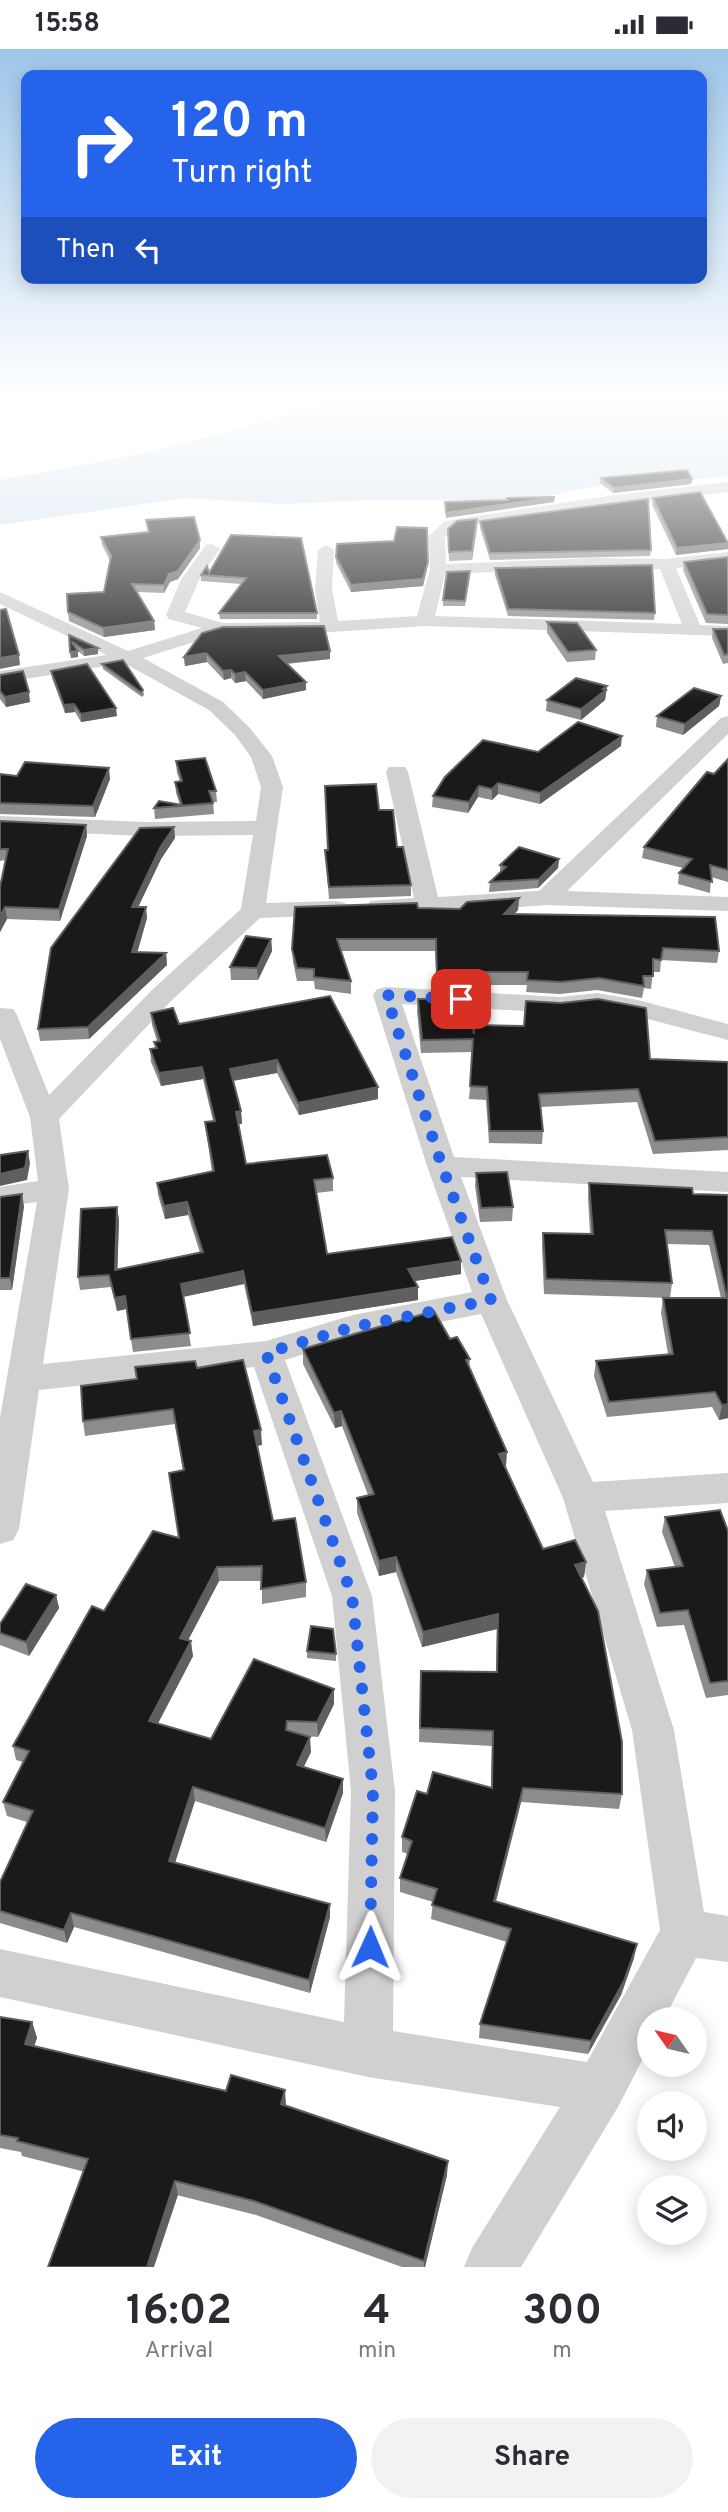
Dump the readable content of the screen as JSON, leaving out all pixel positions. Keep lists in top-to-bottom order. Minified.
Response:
{"north":"top left","page":{"status":"15:58","turn":["120 m","Turn right"],"then":"Then","eta":["16:02","Arrival","4","min","300","m"],"buttons":["Exit","Share"]}}
